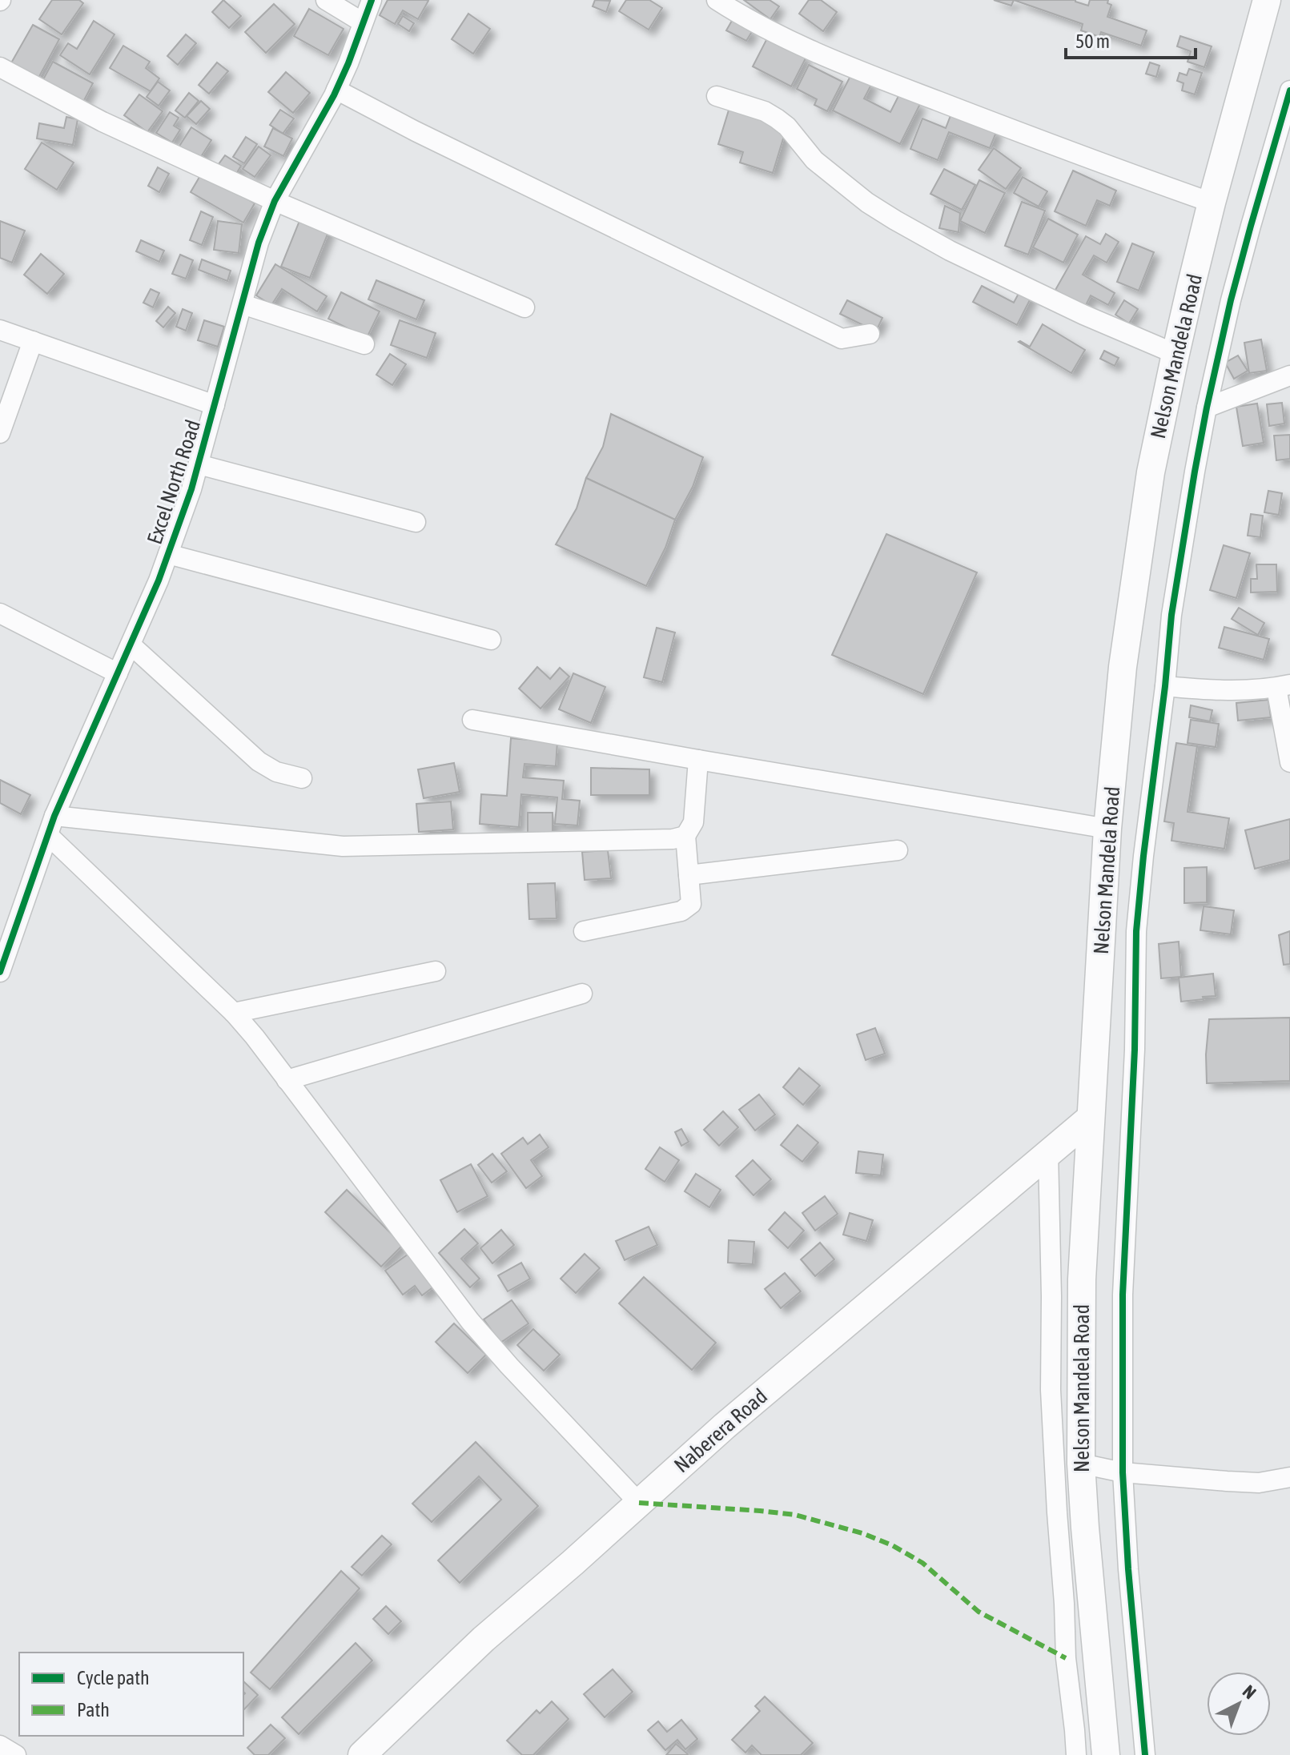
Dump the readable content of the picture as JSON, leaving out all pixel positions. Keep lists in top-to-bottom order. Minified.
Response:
{"streets":{"main road":["Nelson Mandela Road","Naberera Road"],"street":["Excel North Road"]},"crossings":[["Nelson Mandela Road","Naberera Road"]],"legend":["Cycle path","Path"],"scale_bar":"50 m","north":"top right"}
